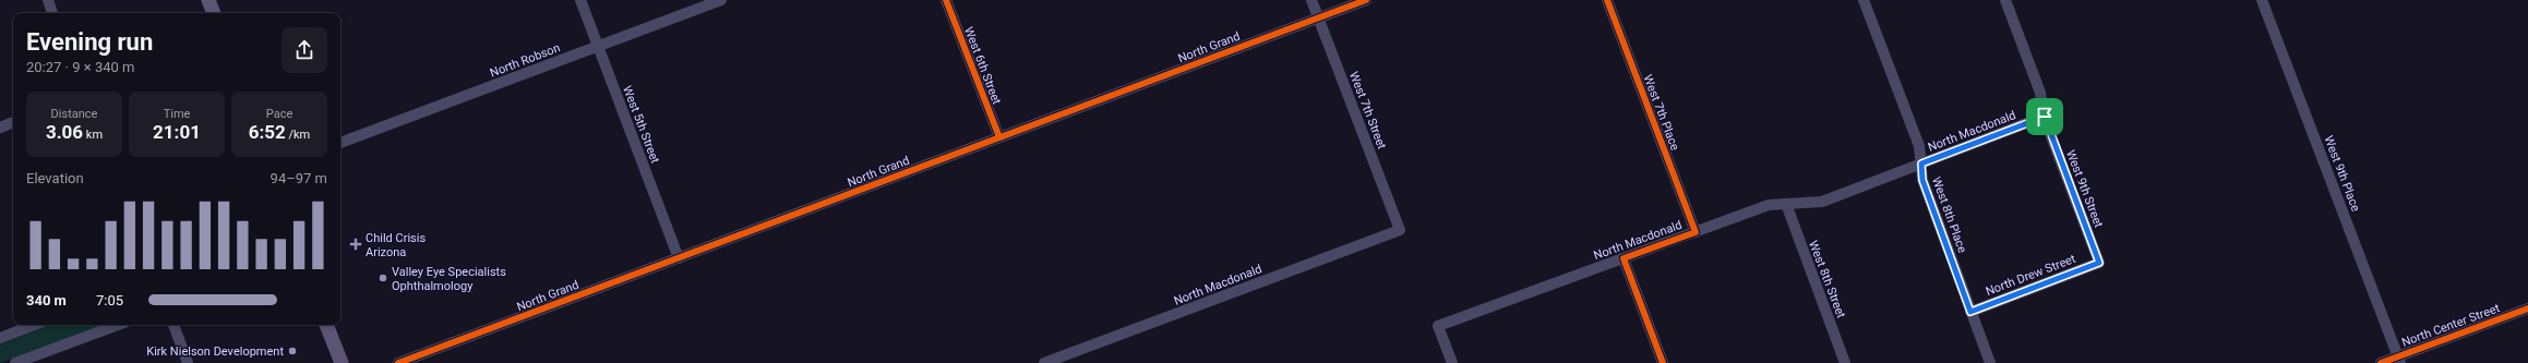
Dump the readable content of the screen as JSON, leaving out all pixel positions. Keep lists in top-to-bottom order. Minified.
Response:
{"streets":{"street":["North Grand","North Robson","West 6th Street","West 7th Street","West 7th Place","West 5th Street","North Macdonald","West 9th Place","West 9th Street","West 8th Place","North Drew Street","West 8th Street","North Center Street"]},"crossings":[["North Grand","West 6th Street"],["North Grand","West 7th Street"],["North Grand","West 5th Street"],["North Robson","West 5th Street"],["West 7th Street","North Macdonald"],["West 7th Place","North Macdonald"],["North Macdonald","West 9th Street"],["North Macdonald","West 8th Place"],["North Macdonald","West 8th Street"],["West 9th Place","North Center Street"],["West 9th Street","North Drew Street"],["West 8th Place","North Drew Street"]],"places":{"health":["Child Crisis Arizona"],"other":["Valley Eye Specialists Ophthalmology","Kirk Nielson Development"]},"page":{"heading":["Evening run","20:27 · 9 × 340 m"],"stats":[["Distance","3.06 km"],["Time","21:01"],["Pace","6:52 /km"]],"chart":["Elevation","94–97 m"],"list":[{"name":"340 m","note":"7:05"}]}}
